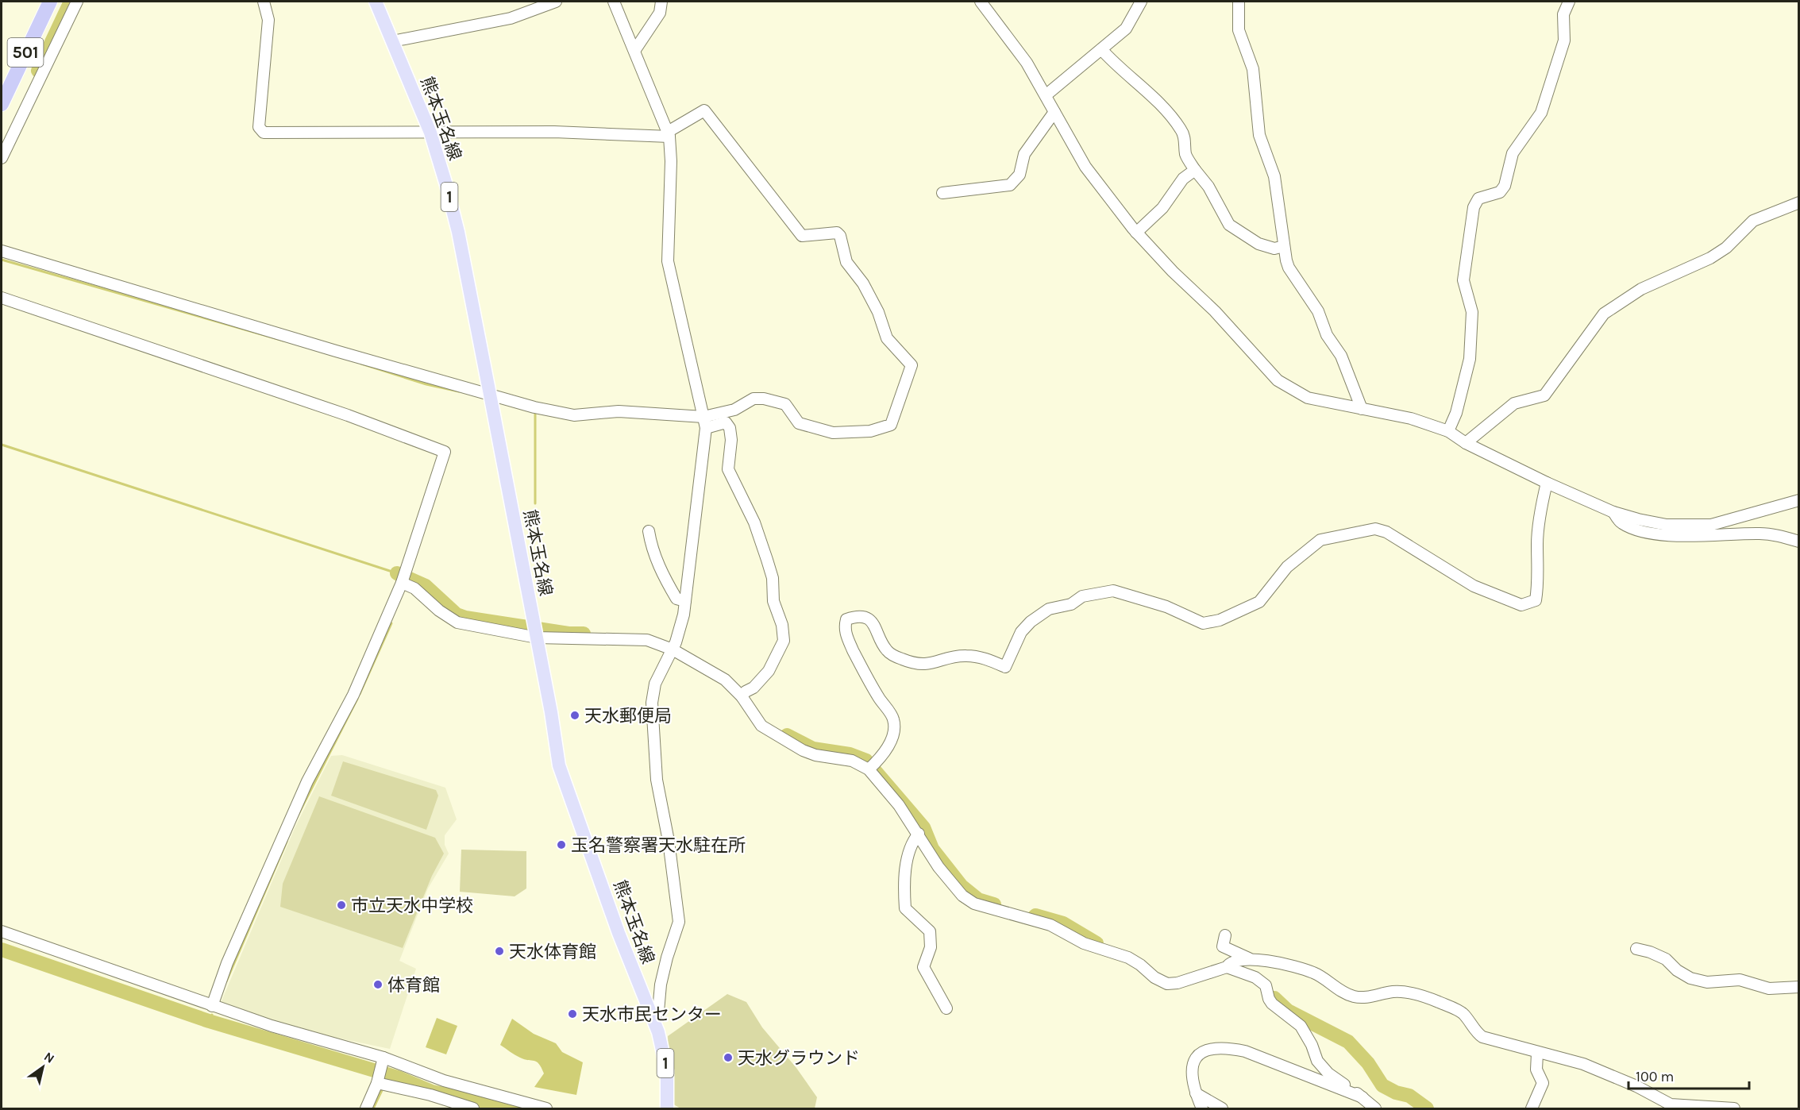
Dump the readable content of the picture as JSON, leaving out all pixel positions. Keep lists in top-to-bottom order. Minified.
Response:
{"streets":{"highway":["501"],"main road":["熊本玉名線","1"]},"places":["天水郵便局","玉名警察署天水駐在所","市立天水中学校","天水体育館","体育館","天水市民センター","天水グラウンド"],"scale_bar":"100 m","north":"top right"}
